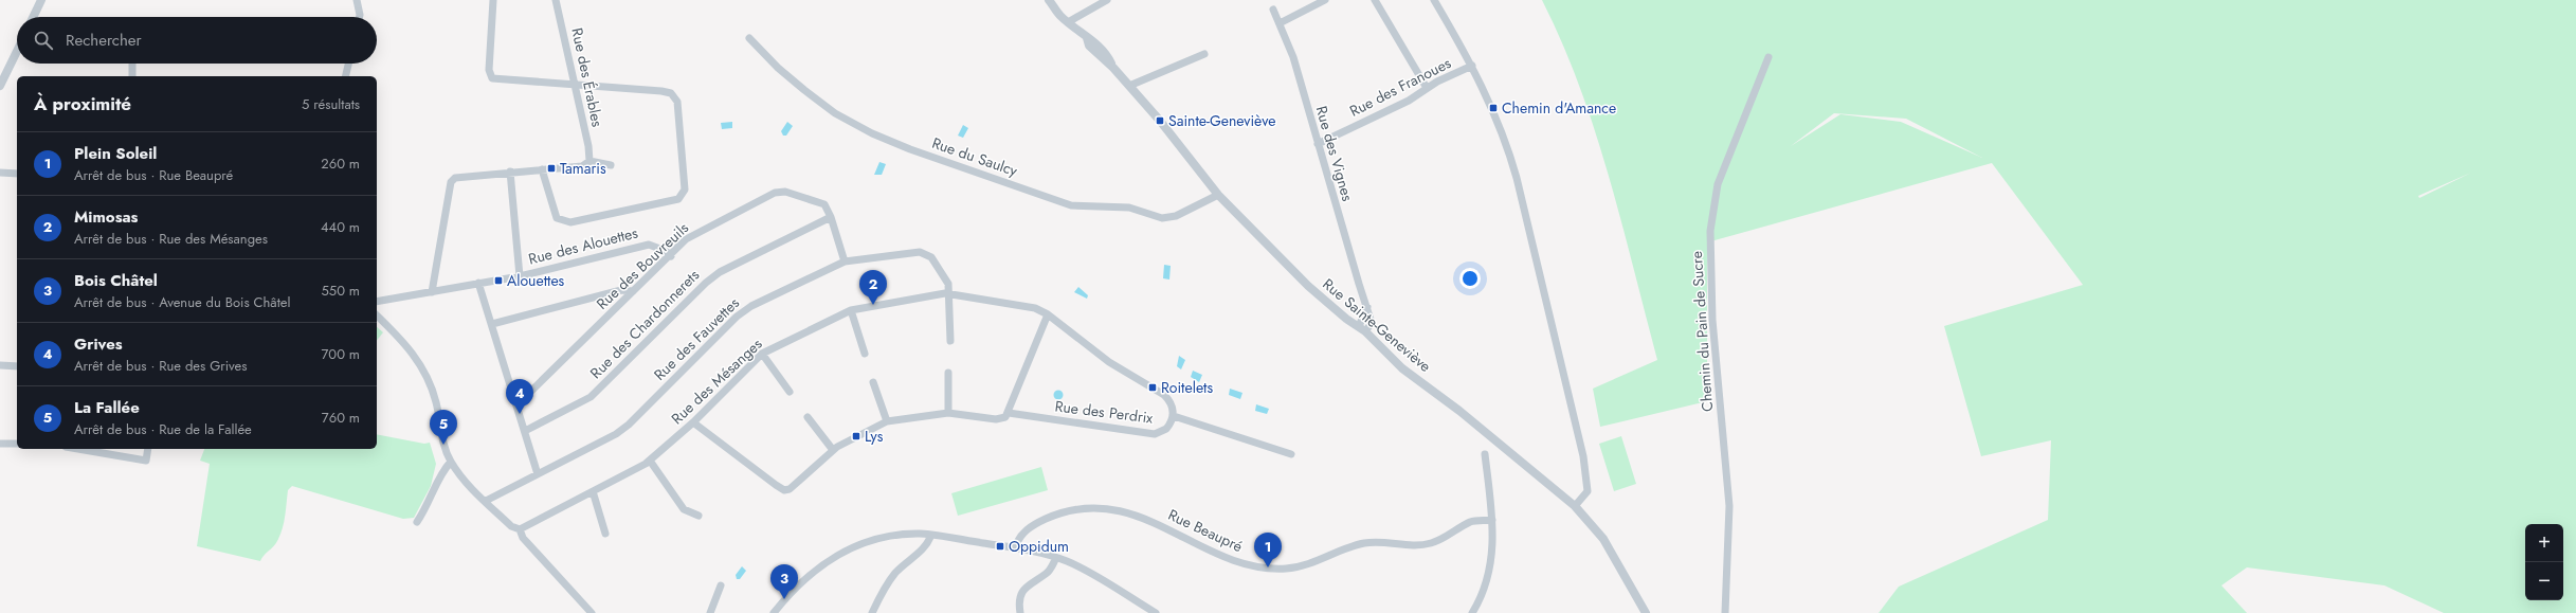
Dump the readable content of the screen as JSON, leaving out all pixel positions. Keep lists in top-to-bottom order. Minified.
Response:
{"streets":{"street":["Rue des Érables","Rue des Franoues","Rue des Vignes","Rue du Saulcy","Rue des Alouettes","Rue des Bouvreuils","Rue des Chardonnerets","Rue Sainte-Geneviève","Chemin du Pain de Sucre","Rue des Fauvettes","Rue des Mésanges","Rue des Perdrix","Rue Beaupré"]},"crossings":[["Rue des Franoues","Rue des Vignes"],["Rue des Vignes","Rue Sainte-Geneviève"],["Rue du Saulcy","Rue Sainte-Geneviève"],["Rue des Alouettes","Rue des Bouvreuils"],["Rue des Bouvreuils","Rue des Chardonnerets"],["Rue des Bouvreuils","Rue des Fauvettes"],["Rue des Fauvettes","Rue des Mésanges"],["Rue des Mésanges","Rue des Perdrix"]],"places":{"transit":["Chemin d'Amance","Sainte-Geneviève","Tamaris","Alouettes","Roitelets","Lys","Oppidum"]},"page":{"search":"Rechercher","heading":["À proximité","5 résultats"],"list":[{"mark":"1","name":"Plein Soleil","note":"Arrêt de bus · Rue Beaupré","value":"260 m"},{"mark":"2","name":"Mimosas","note":"Arrêt de bus · Rue des Mésanges","value":"440 m"},{"mark":"3","name":"Bois Châtel","note":"Arrêt de bus · Avenue du Bois Châtel","value":"550 m"},{"mark":"4","name":"Grives","note":"Arrêt de bus · Rue des Grives","value":"700 m"},{"mark":"5","name":"La Fallée","note":"Arrêt de bus · Rue de la Fallée","value":"760 m"}],"pins":["2","4","5","1","3"],"map_buttons":["+","−"]}}
